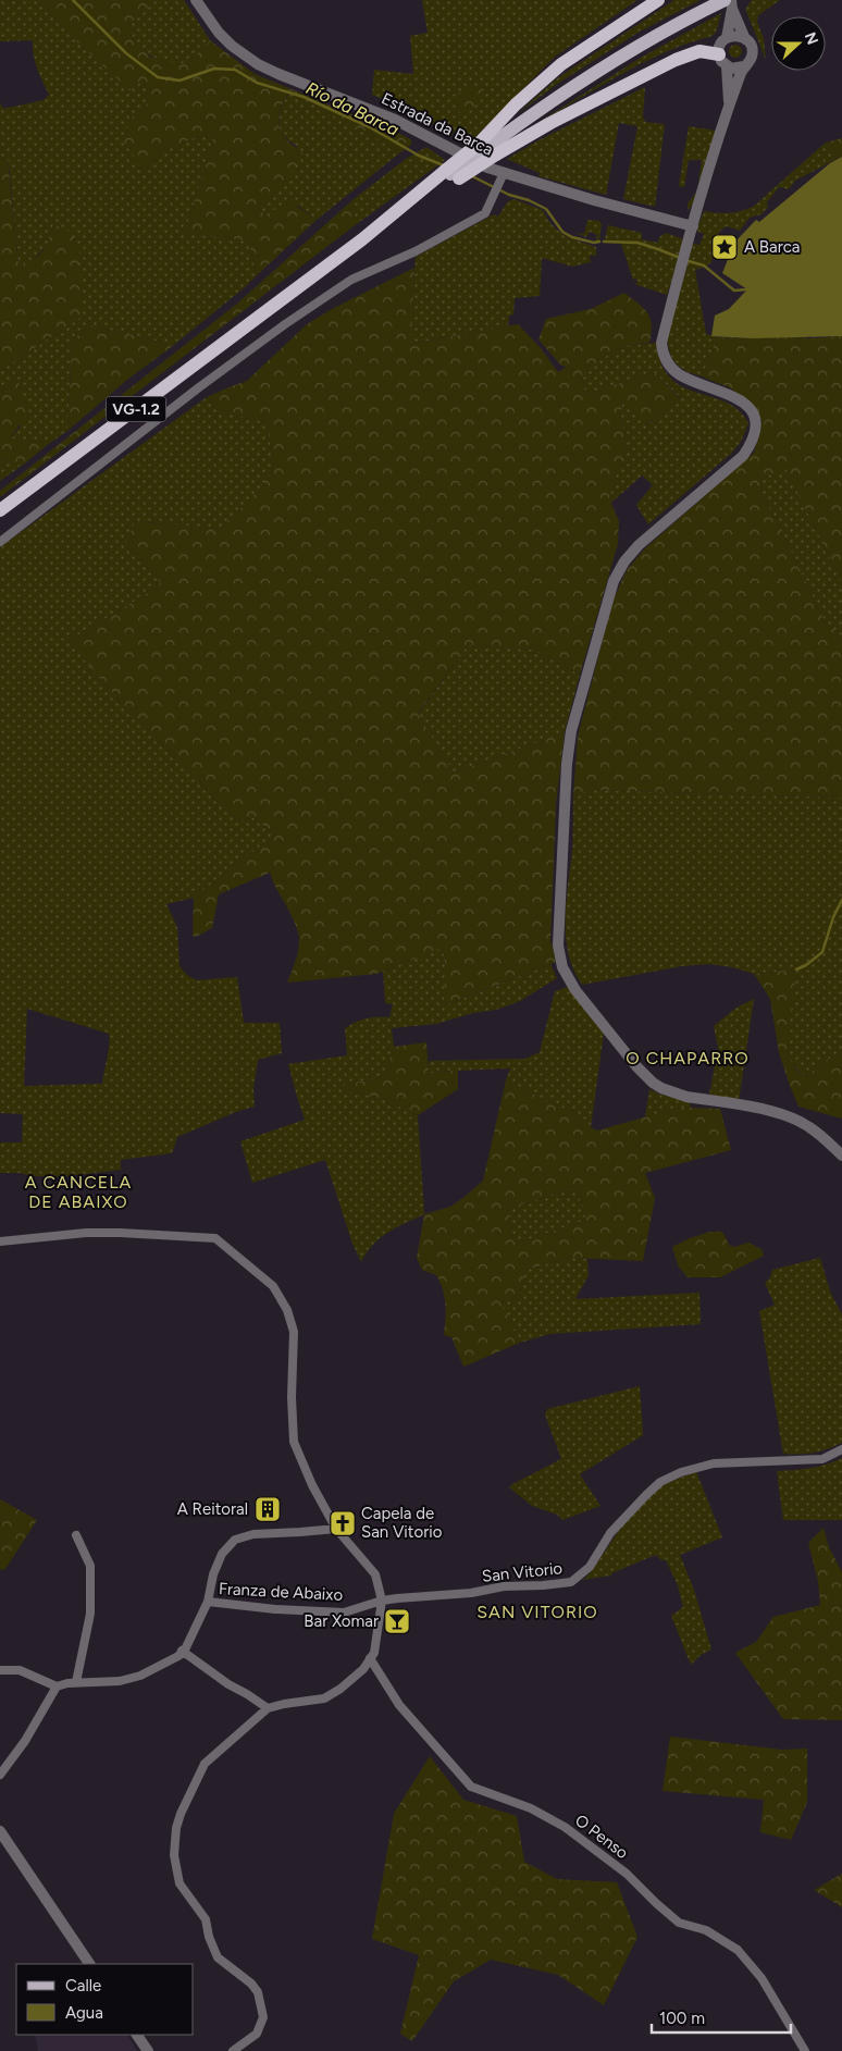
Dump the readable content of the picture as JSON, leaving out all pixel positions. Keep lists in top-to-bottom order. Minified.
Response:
{"streets":{"highway":["VG-1.2"],"street":["Estrada da Barca","San Vitorio","Franza de Abaixo","O Penso"]},"crossings":[["San Vitorio","Franza de Abaixo"]],"districts":["O CHAPARRO","A CANCELA DE ABAIXO","SAN VITORIO"],"water":["Río da Barca"],"places":{"place":["A Barca"],"building":["A Reitoral"],"church":["Capela de San Vitorio"],"bar":["Bar Xomar"]},"legend":["Calle","Agua"],"scale_bar":"100 m","north":"right"}
